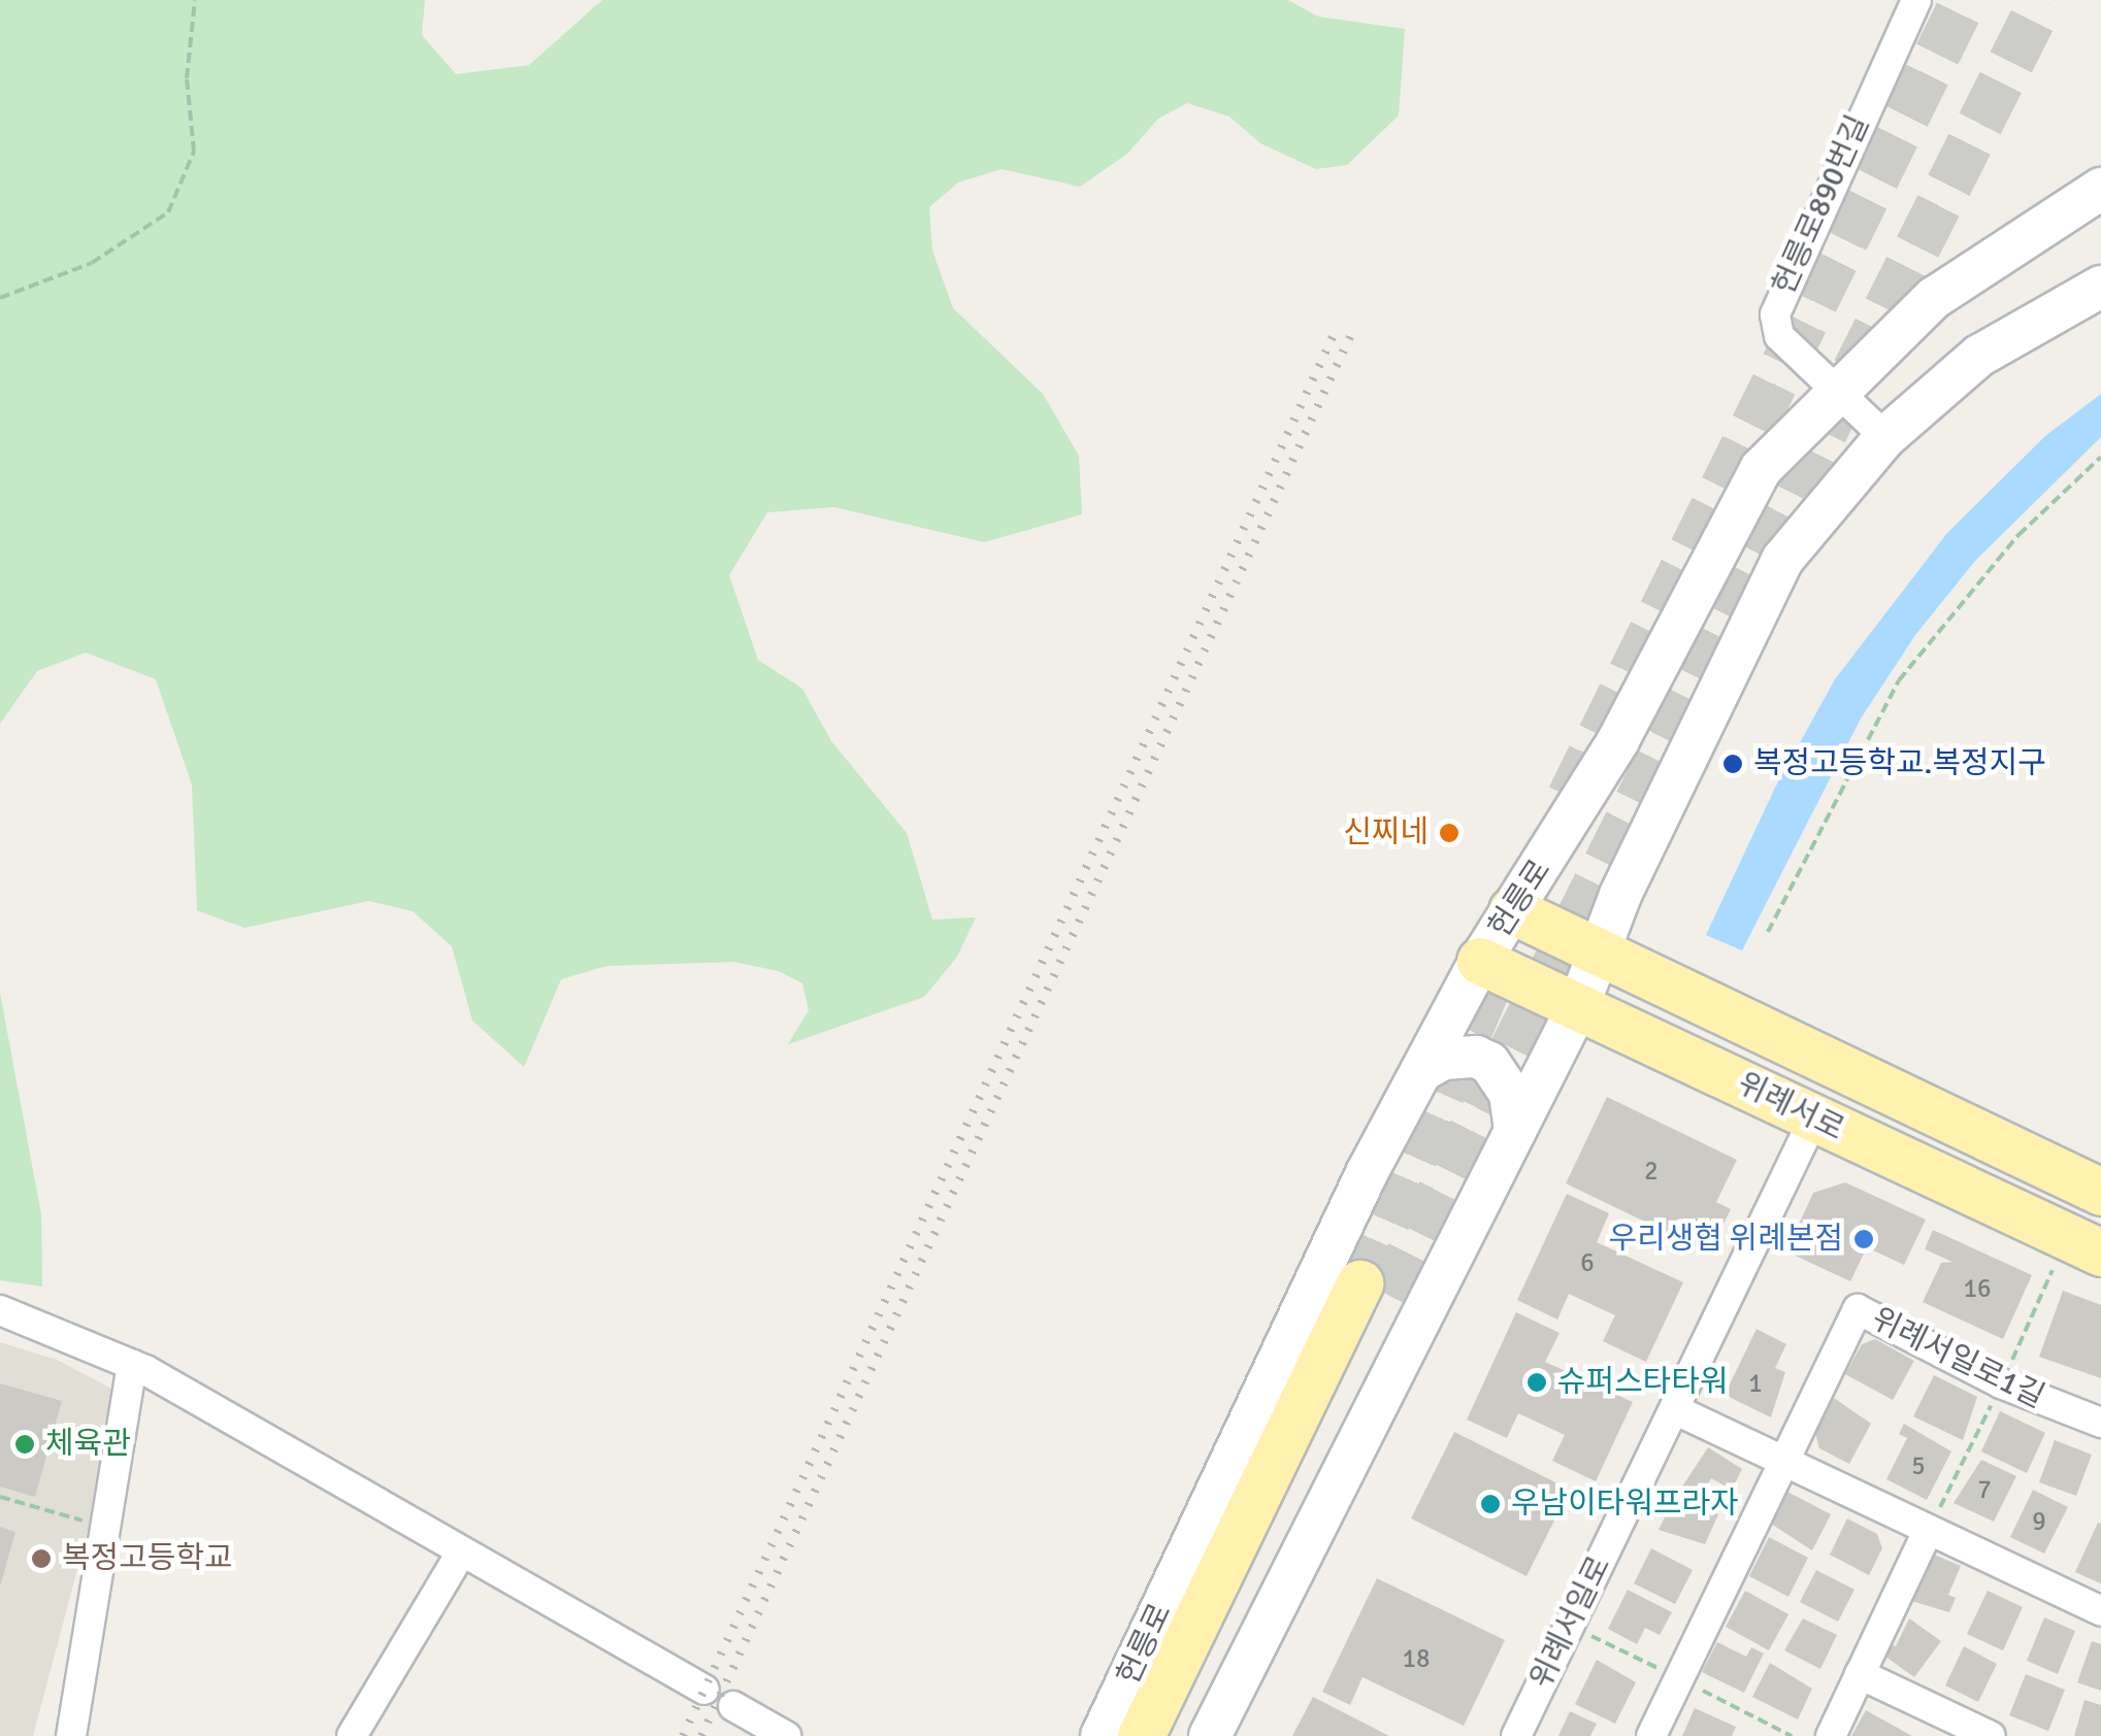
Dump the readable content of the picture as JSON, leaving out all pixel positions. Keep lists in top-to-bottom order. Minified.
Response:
{"streets":{"main road":["헌릉로","위례서로"],"street":["헌릉로890번길","위례서일로1길","위례서일로"]},"crossings":[["헌릉로890번길","헌릉로"],["헌릉로","위례서로"],["위례서로","위례서일로"]],"places":["복정고등학교.복정지구","신찌네","우리생협 위례본점","슈퍼스타타워","체육관","우남이타워프라자","복정고등학교"],"house_numbers":["2","6","16","1","5","7","9","18"]}
